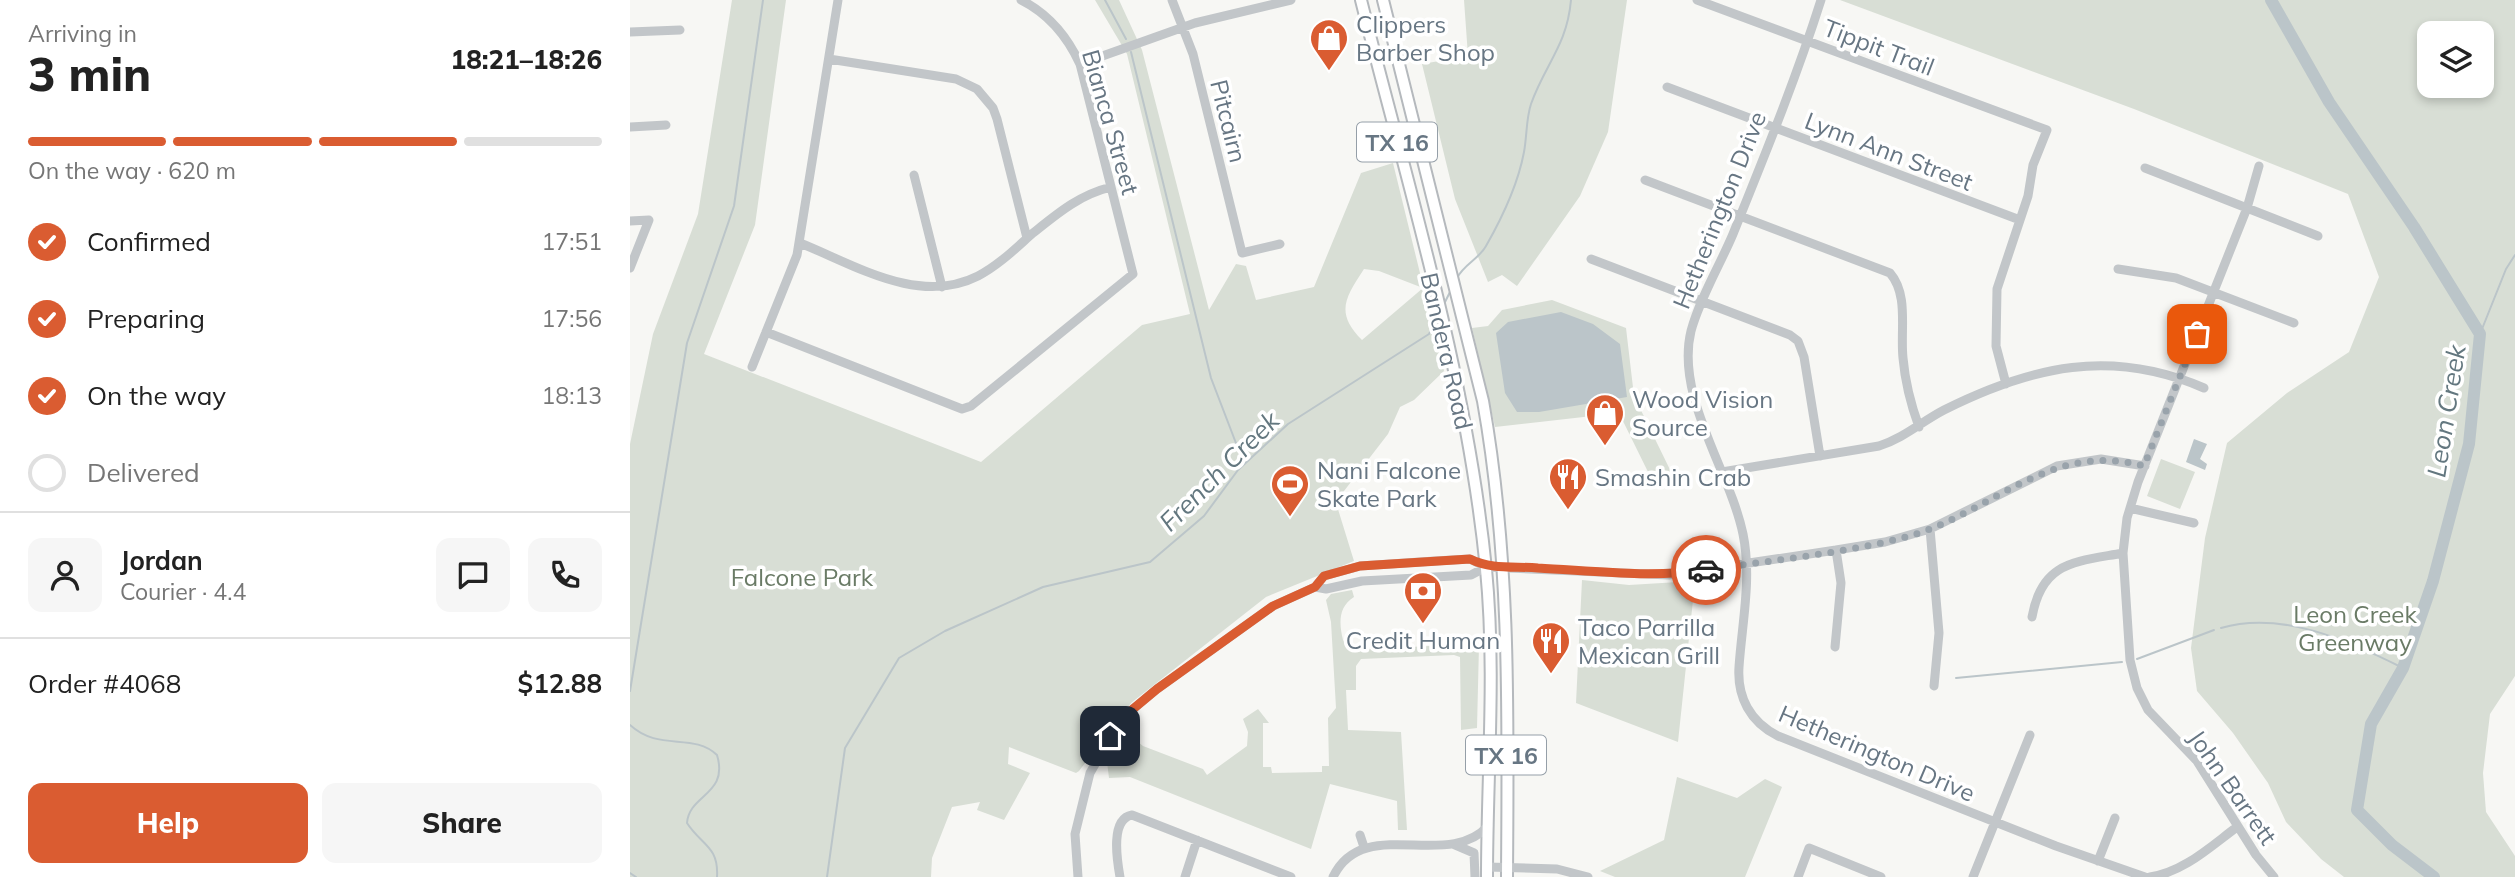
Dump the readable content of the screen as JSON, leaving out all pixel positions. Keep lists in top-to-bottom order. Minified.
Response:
{"streets":{"main road":["TX 16","Bandera Road"],"street":["Tippit Trail","Pitcairn","Bianca Street","Lynn Ann Street","Hetherington Drive","John Barrett"]},"crossings":[["Tippit Trail","Lynn Ann Street"],["Tippit Trail","Hetherington Drive"],["Lynn Ann Street","Hetherington Drive"],["Hetherington Drive","John Barrett"]],"water":["Leon Creek","French Creek"],"parks":["Falcone Park","Leon Creek Greenway"],"places":{"shop":["Clippers Barber Shop","Wood Vision Source"],"restaurant":["Smashin Crab","Taco Parrilla Mexican Grill"],"sports":["Nani Falcone Skate Park"],"bank":["Credit Human"]},"page":{"heading":["3 min","Arriving in","18:21–18:26"],"panel":["Jordan","Courier · 4.4","Order #4068","$12.88"],"bar":"On the way · 620 m","list":[["Confirmed","17:51"],["Preparing","17:56"],["On the way","18:13"],"Delivered"],"buttons":["Help","Share"]}}
